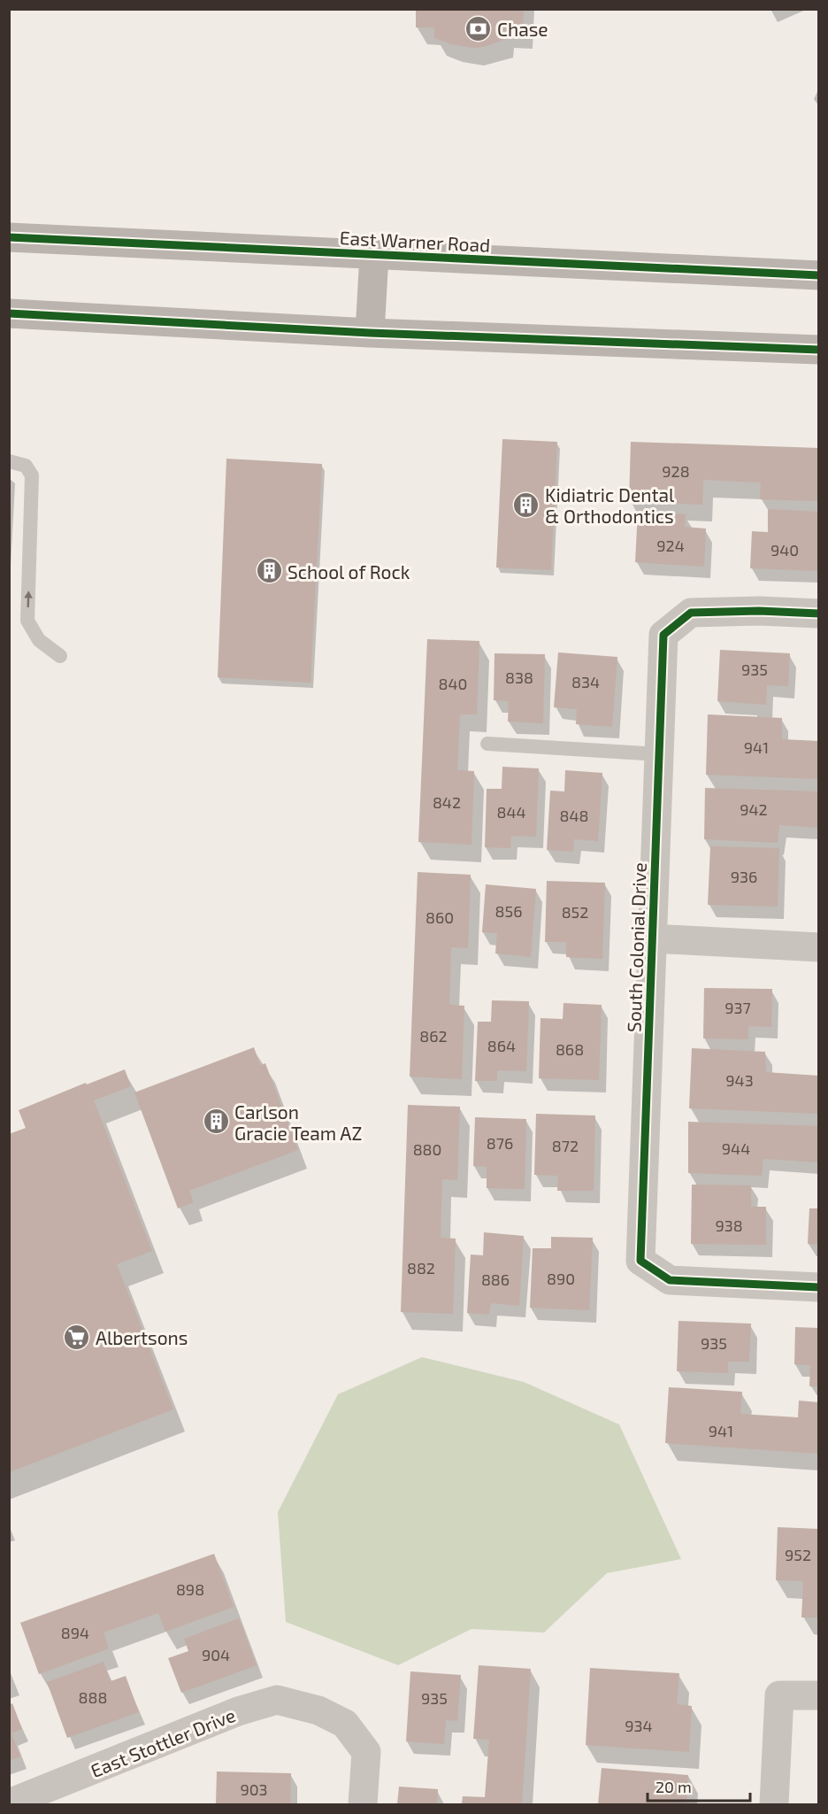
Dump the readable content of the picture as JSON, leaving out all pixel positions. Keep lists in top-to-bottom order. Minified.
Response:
{"streets":{"main road":["East Warner Road"],"street":["South Colonial Drive","East Stottler Drive"]},"places":{"bank":["Chase"],"building":["Kidiatric Dental & Orthodontics","School of Rock","Carlson Gracie Team AZ"],"supermarket":["Albertsons"]},"house_numbers":["928","924","940","935","838","834","840","941","842","942","844","848","936","856","852","860","937","862","864","868","943","876","872","944","880","938","882","890","886","935","941","952","898","894","904","888","935","934","903"],"scale_bar":"20 m"}
